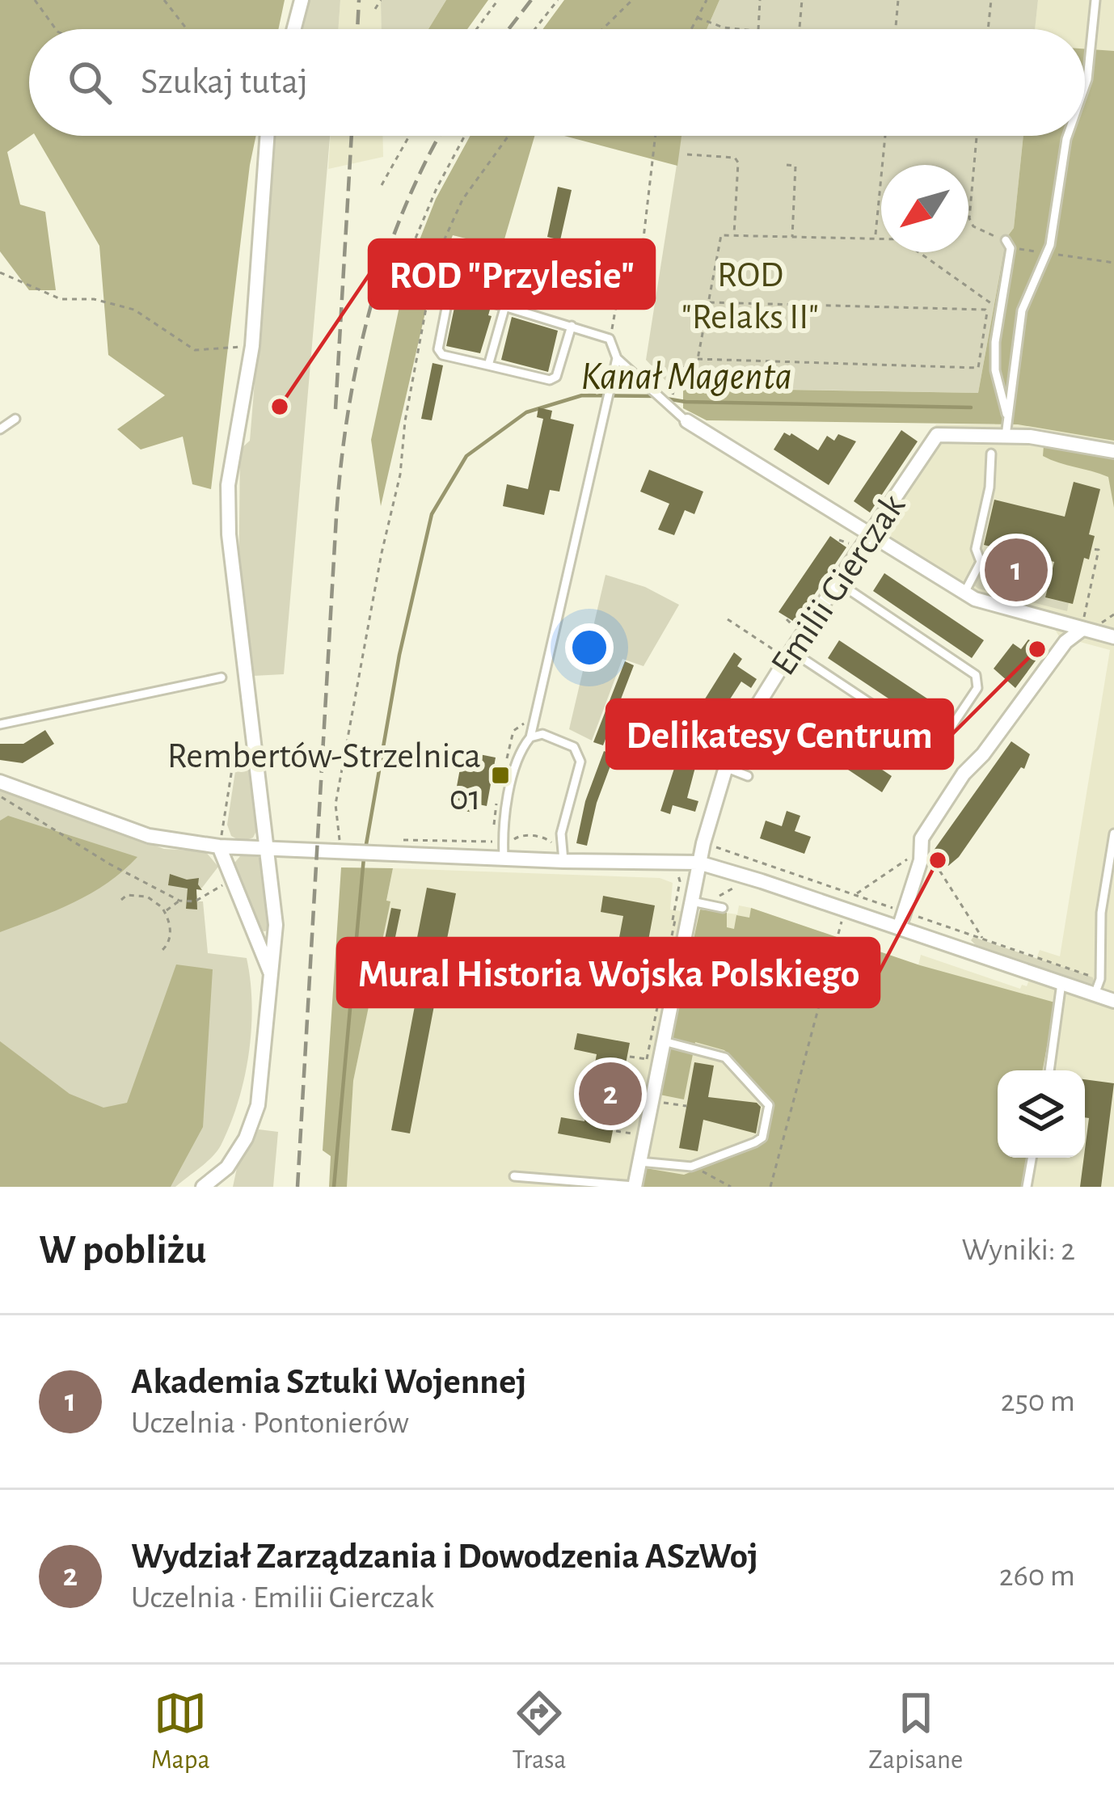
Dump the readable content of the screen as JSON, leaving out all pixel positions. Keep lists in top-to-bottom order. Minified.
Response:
{"streets":{"street":["Emilii Gierczak"]},"water":["Kanał Magenta"],"parks":["ROD \"Relaks II\""],"places":{"other":["ROD \"Przylesie\"","Delikatesy Centrum","Mural Historia Wojska Polskiego"],"transit":["Rembertów-Strzelnica 01"]},"north":"bottom left","page":{"search":"Szukaj tutaj","pins":["1","2"],"heading":["W pobliżu","Wyniki: 2"],"list":[{"mark":"1","name":"Akademia Sztuki Wojennej","note":"Uczelnia · Pontonierów","value":"250 m"},{"mark":"2","name":"Wydział Zarządzania i Dowodzenia ASzWoj","note":"Uczelnia · Emilii Gierczak","value":"260 m"}],"nav":["Mapa","Trasa","Zapisane"]}}
